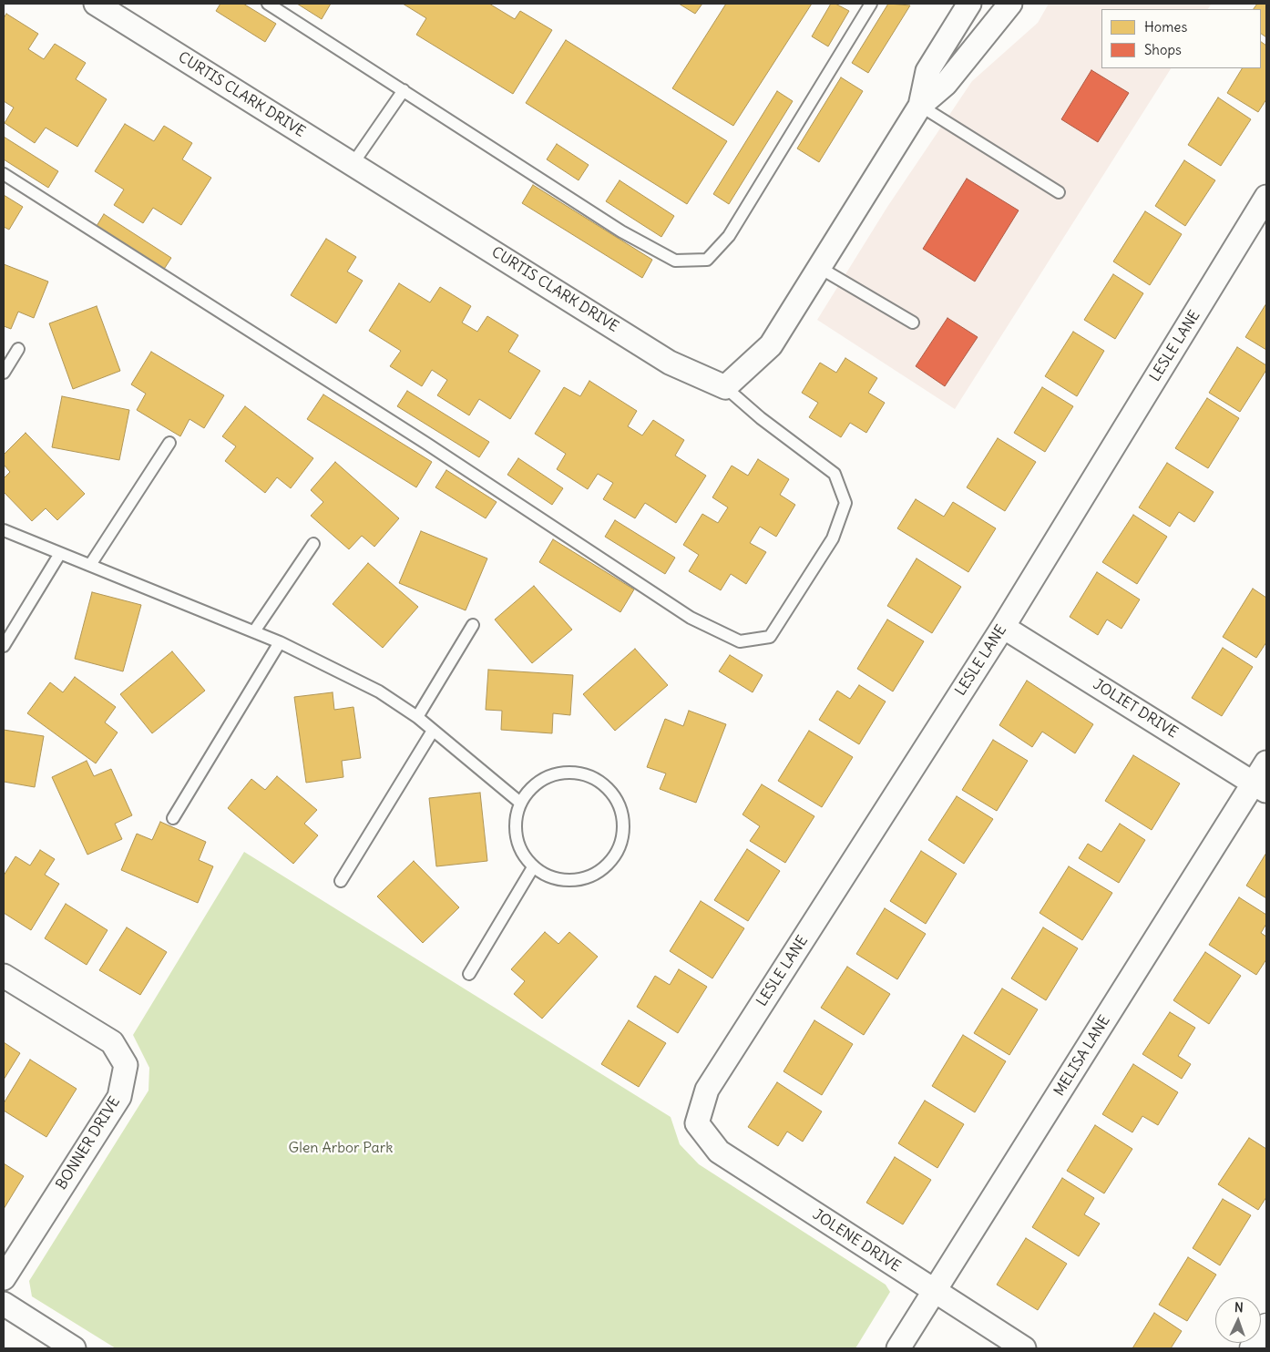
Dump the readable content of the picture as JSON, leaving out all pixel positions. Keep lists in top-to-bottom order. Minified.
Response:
{"streets":{"street":["CURTIS CLARK DRIVE","LESLE LANE","JOLIET DRIVE","MELISA LANE","BONNER DRIVE","JOLENE DRIVE"]},"crossings":[["LESLE LANE","JOLIET DRIVE"],["LESLE LANE","JOLENE DRIVE"],["JOLIET DRIVE","MELISA LANE"],["MELISA LANE","JOLENE DRIVE"]],"parks":["Glen Arbor Park"],"legend":["Homes","Shops"],"north":"top"}
